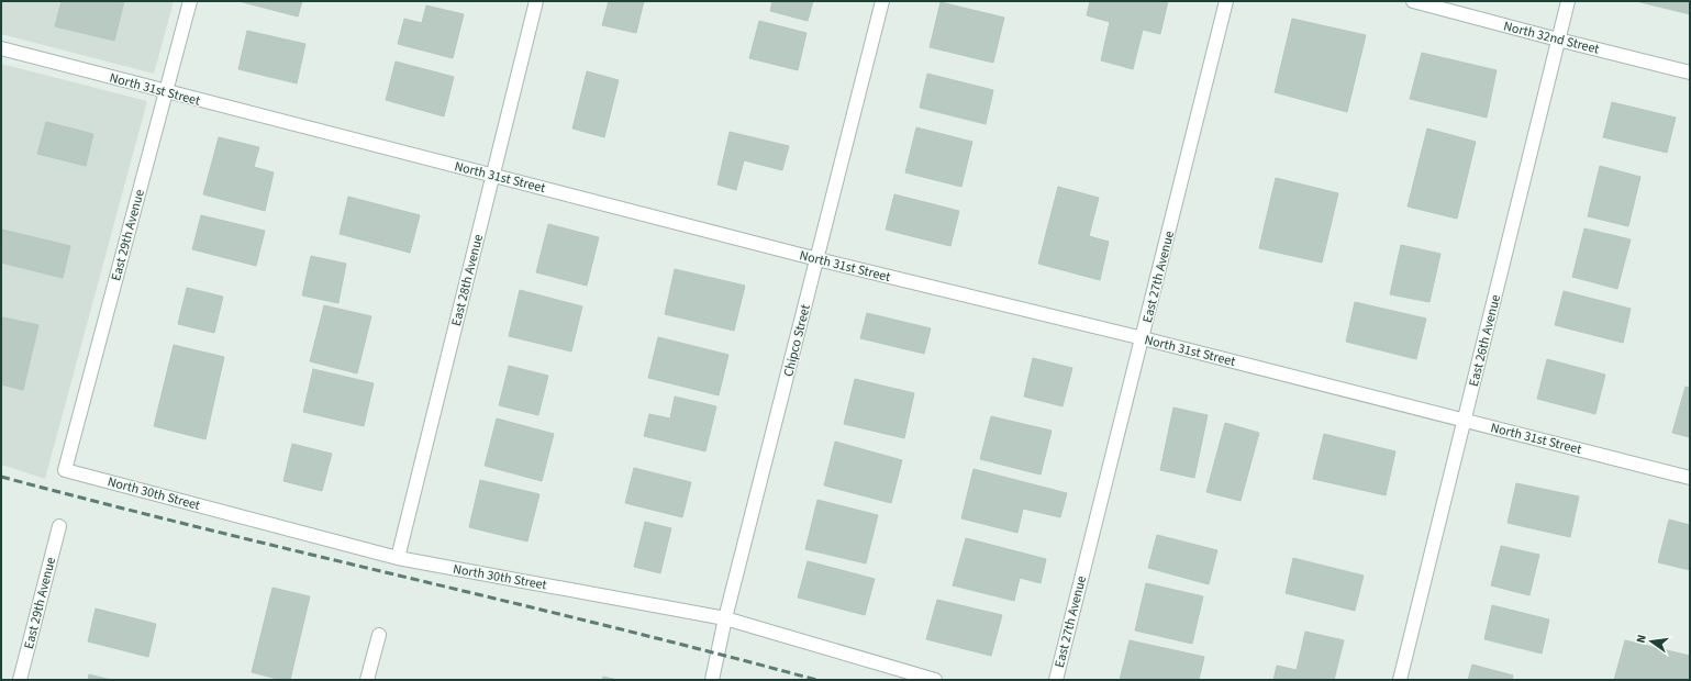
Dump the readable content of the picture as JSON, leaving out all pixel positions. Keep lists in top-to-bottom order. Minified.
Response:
{"streets":{"street":["North 32nd Street","North 31st Street","East 29th Avenue","East 27th Avenue","East 28th Avenue","Chipco Street","East 26th Avenue","North 30th Street"]},"crossings":[["North 32nd Street","East 26th Avenue"],["North 31st Street","East 29th Avenue"],["North 31st Street","East 27th Avenue"],["North 31st Street","East 28th Avenue"],["North 31st Street","Chipco Street"],["North 31st Street","East 26th Avenue"],["East 29th Avenue","North 30th Street"],["East 28th Avenue","North 30th Street"],["Chipco Street","North 30th Street"]],"north":"left"}
